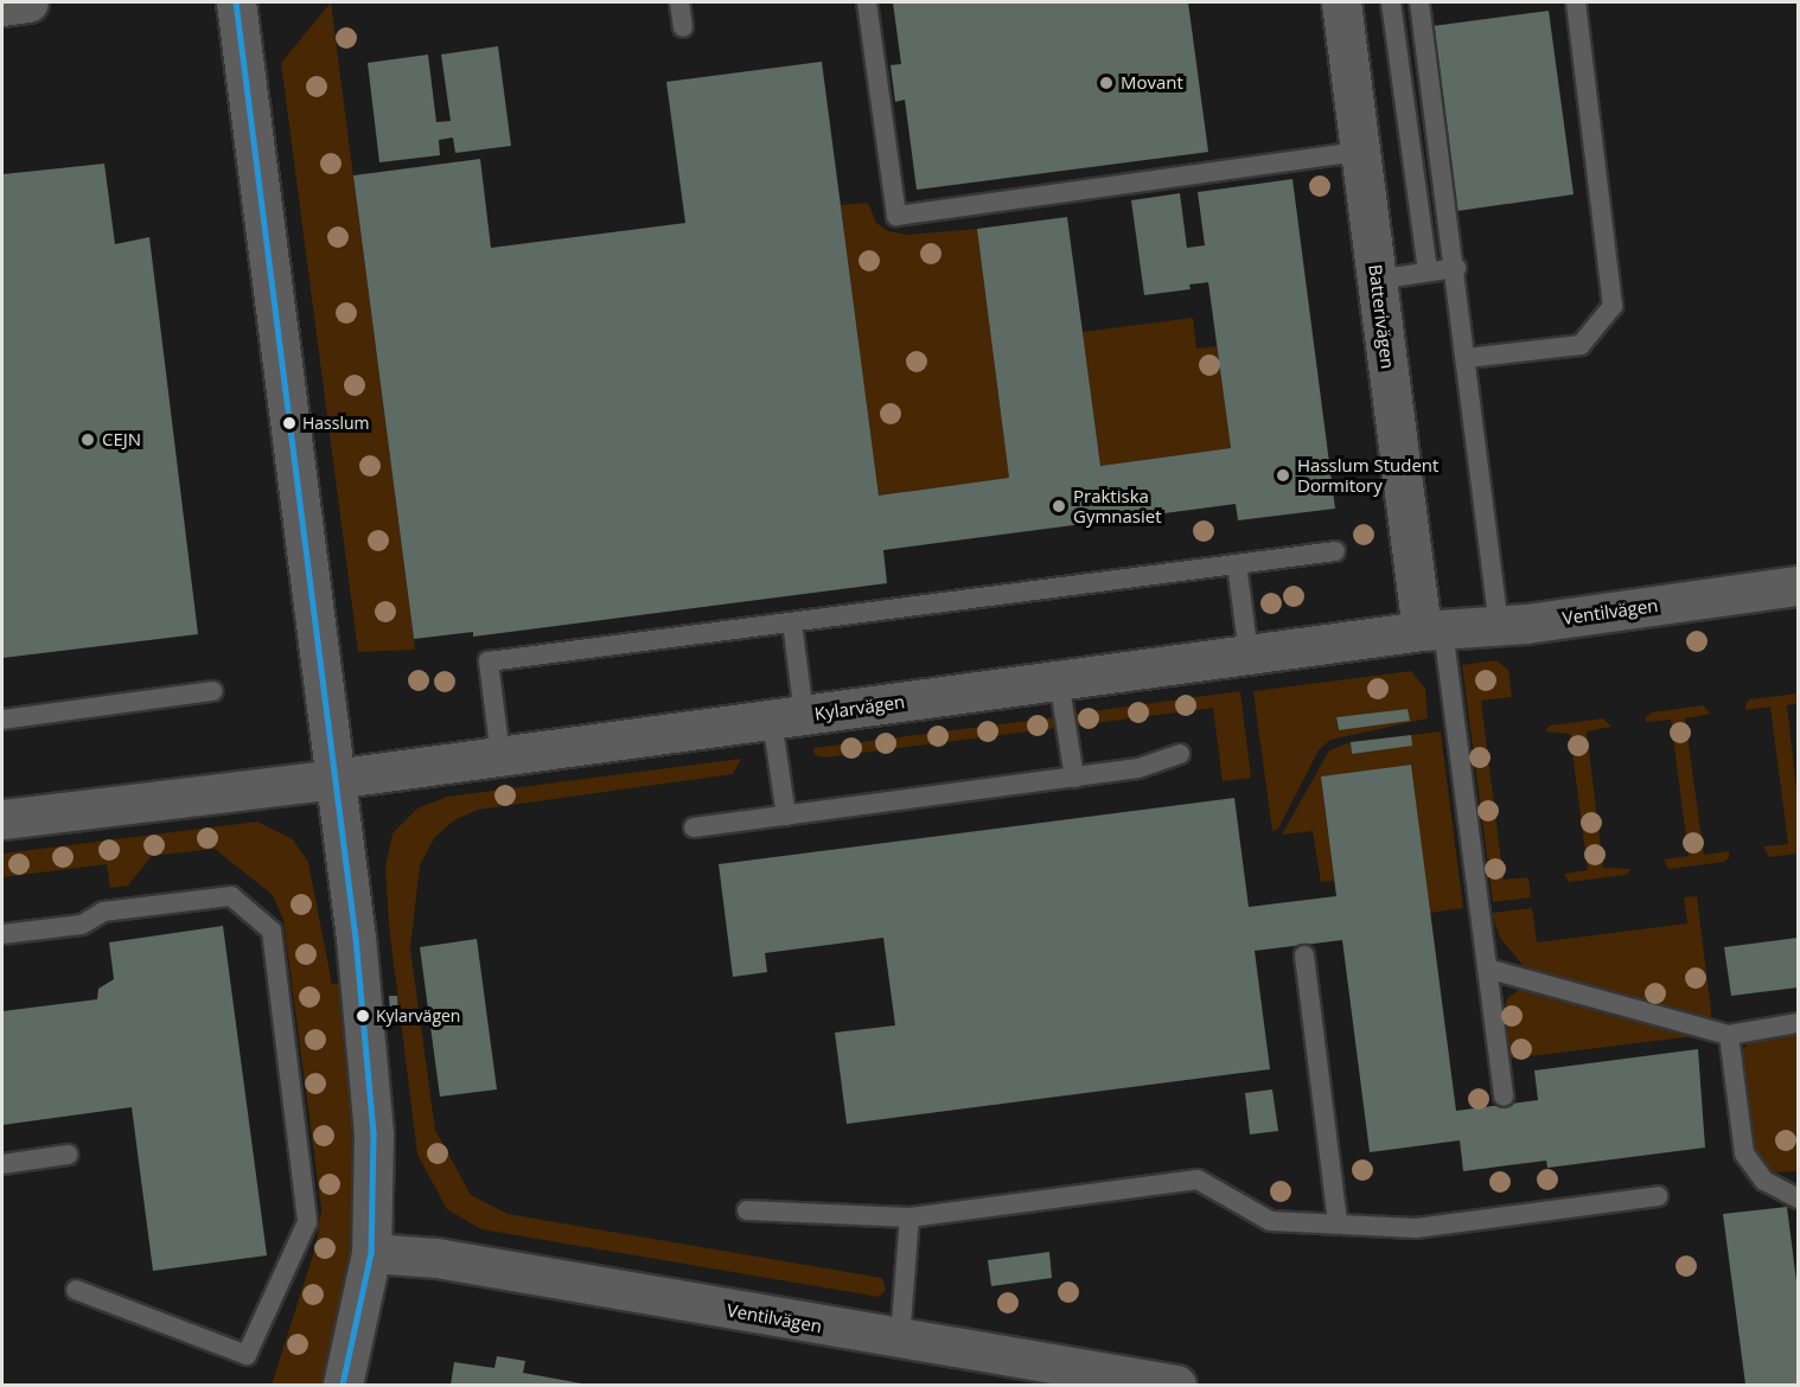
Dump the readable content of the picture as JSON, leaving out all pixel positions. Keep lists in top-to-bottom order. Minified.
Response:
{"streets":{"street":["Batterivägen","Ventilvägen","Kylarvägen"]},"crossings":[["Batterivägen","Ventilvägen"],["Batterivägen","Kylarvägen"],["Ventilvägen","Kylarvägen"]],"places":["Movant","Hasslum","CEJN","Hasslum Student Dormitory","Praktiska Gymnasiet","Kylarvägen"]}
